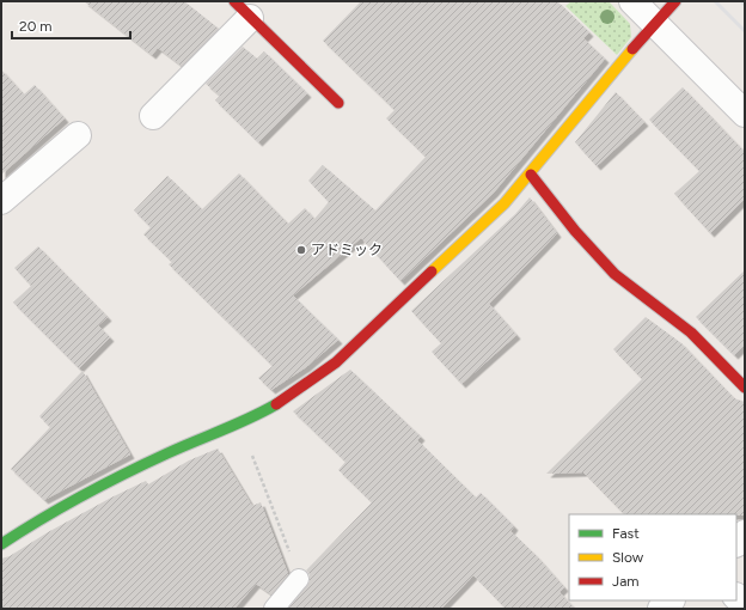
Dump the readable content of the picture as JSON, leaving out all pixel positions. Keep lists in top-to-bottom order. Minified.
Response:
{"places":["アドミック"],"legend":["Fast","Slow","Jam"],"scale_bar":"20 m"}
